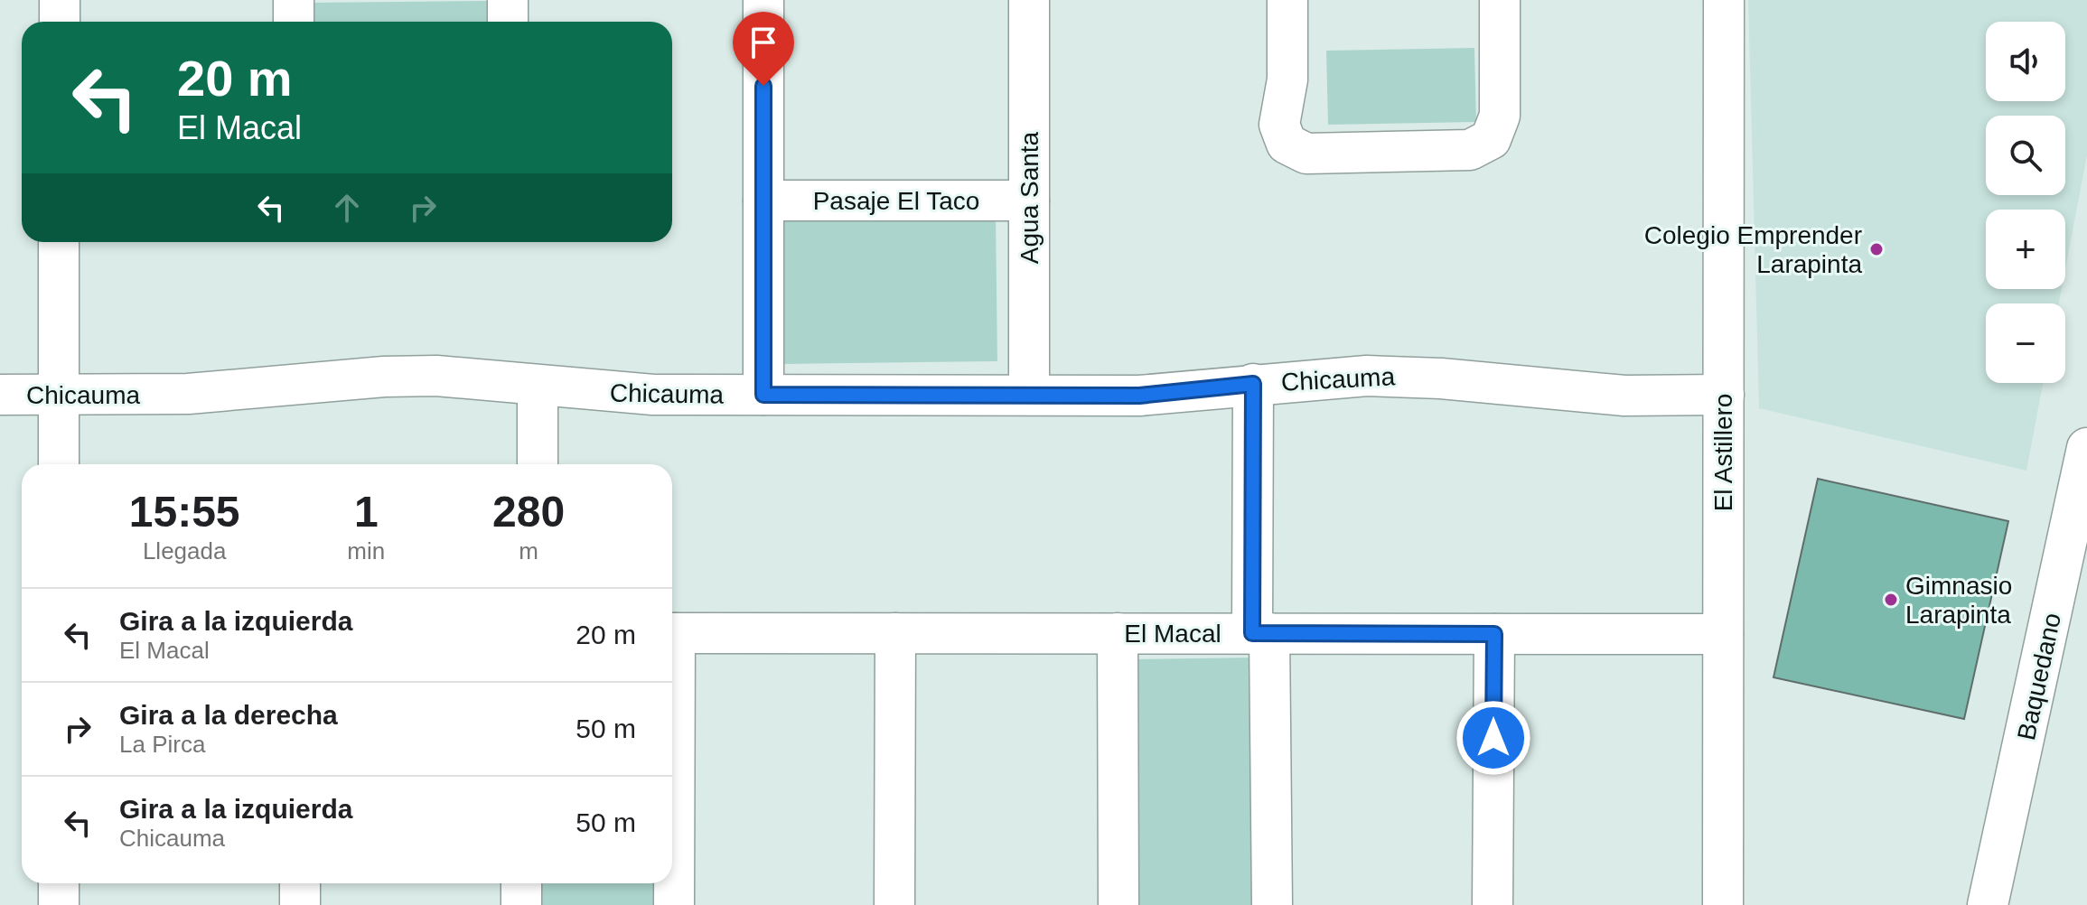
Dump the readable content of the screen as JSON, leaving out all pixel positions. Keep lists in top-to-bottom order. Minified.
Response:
{"streets":{"street":["Agua Santa","Pasaje El Taco","Chicauma","El Astillero","El Macal","Baquedano"]},"crossings":[["Agua Santa","Pasaje El Taco"],["Agua Santa","Chicauma"],["Chicauma","El Astillero"],["El Astillero","El Macal"]],"places":["Colegio Emprender Larapinta","Gimnasio Larapinta"],"page":{"map_buttons":["+","−"],"turn":["20 m","El Macal"],"eta":["15:55","Llegada","1","min","280","m"],"list":[{"name":"Gira a la izquierda","note":"El Macal","value":"20 m"},{"name":"Gira a la derecha","note":"La Pirca","value":"50 m"},{"name":"Gira a la izquierda","note":"Chicauma","value":"50 m"}]}}
